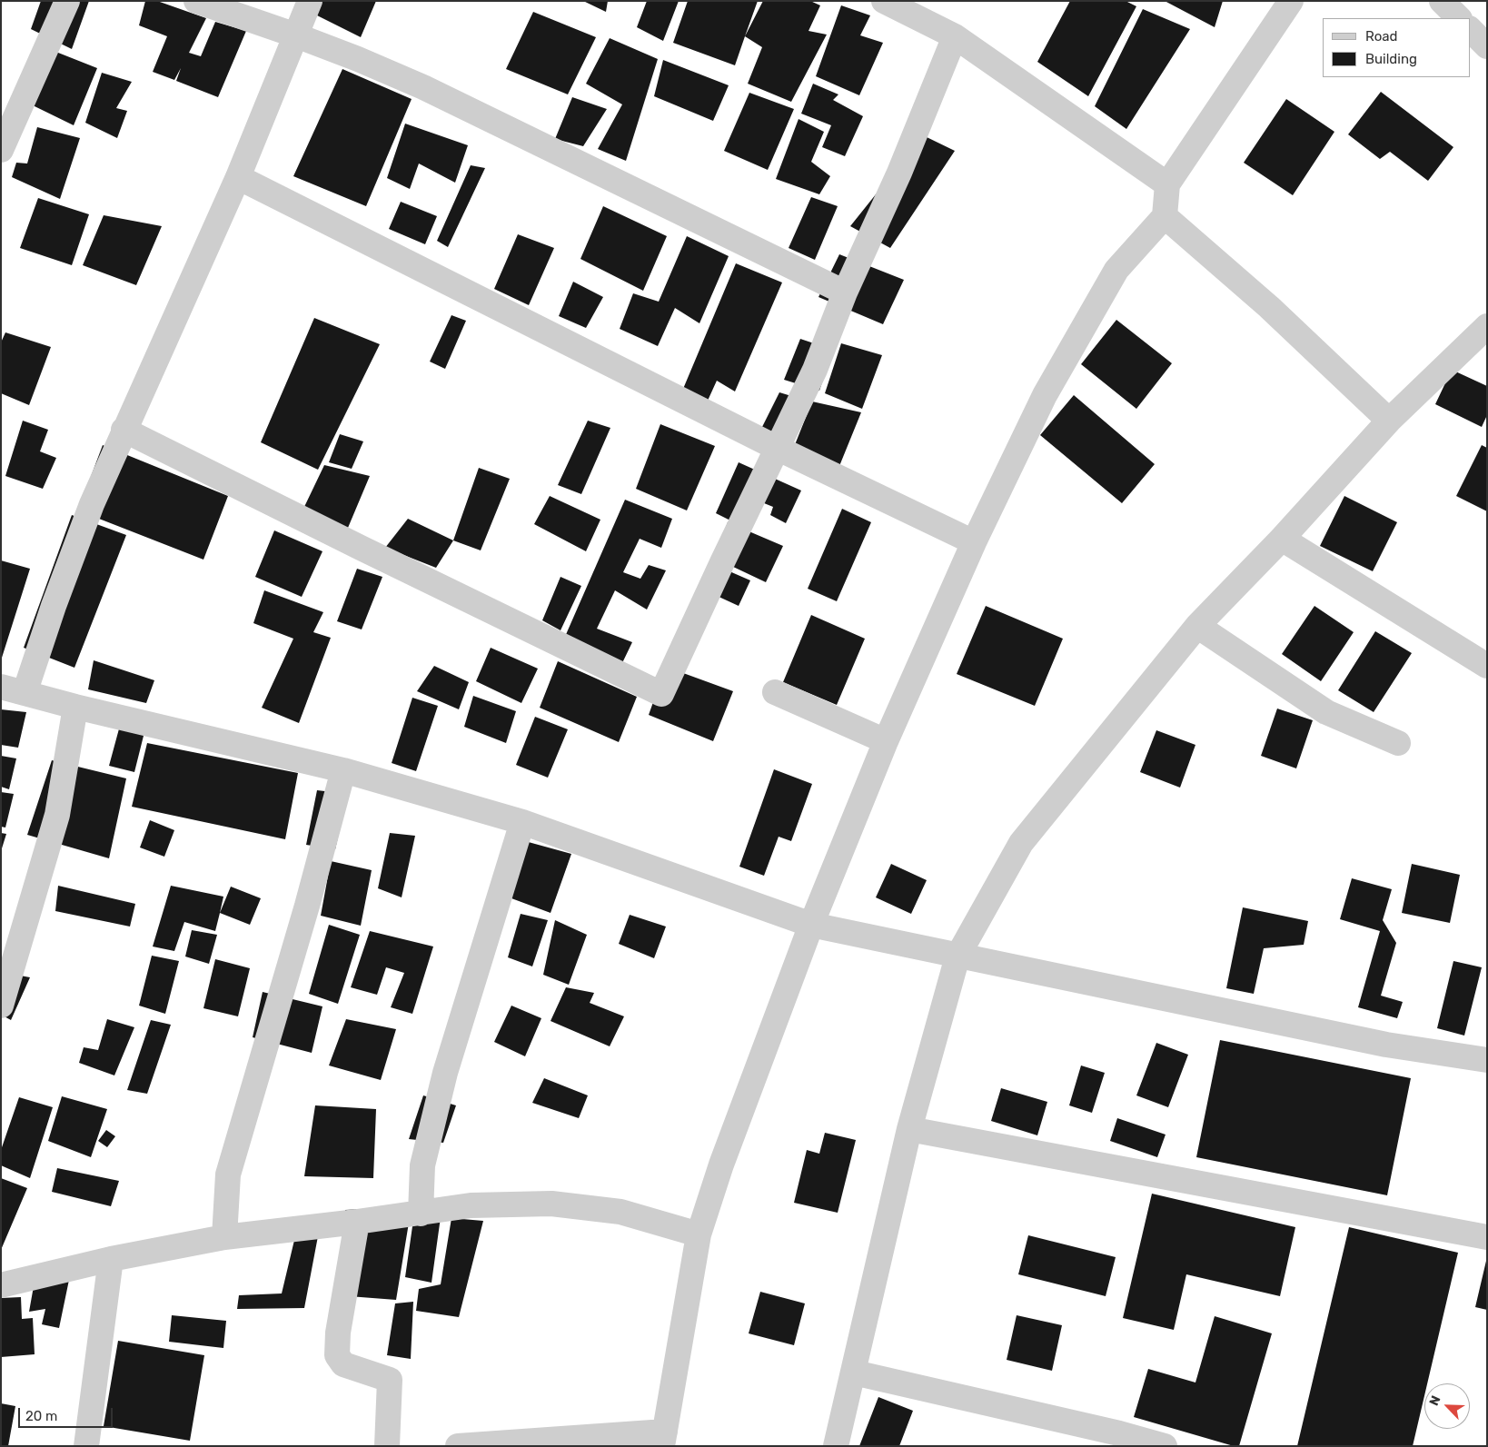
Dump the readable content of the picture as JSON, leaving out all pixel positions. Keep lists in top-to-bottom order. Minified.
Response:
{"legend":["Road","Building"],"scale_bar":"20 m","north":"top left"}
